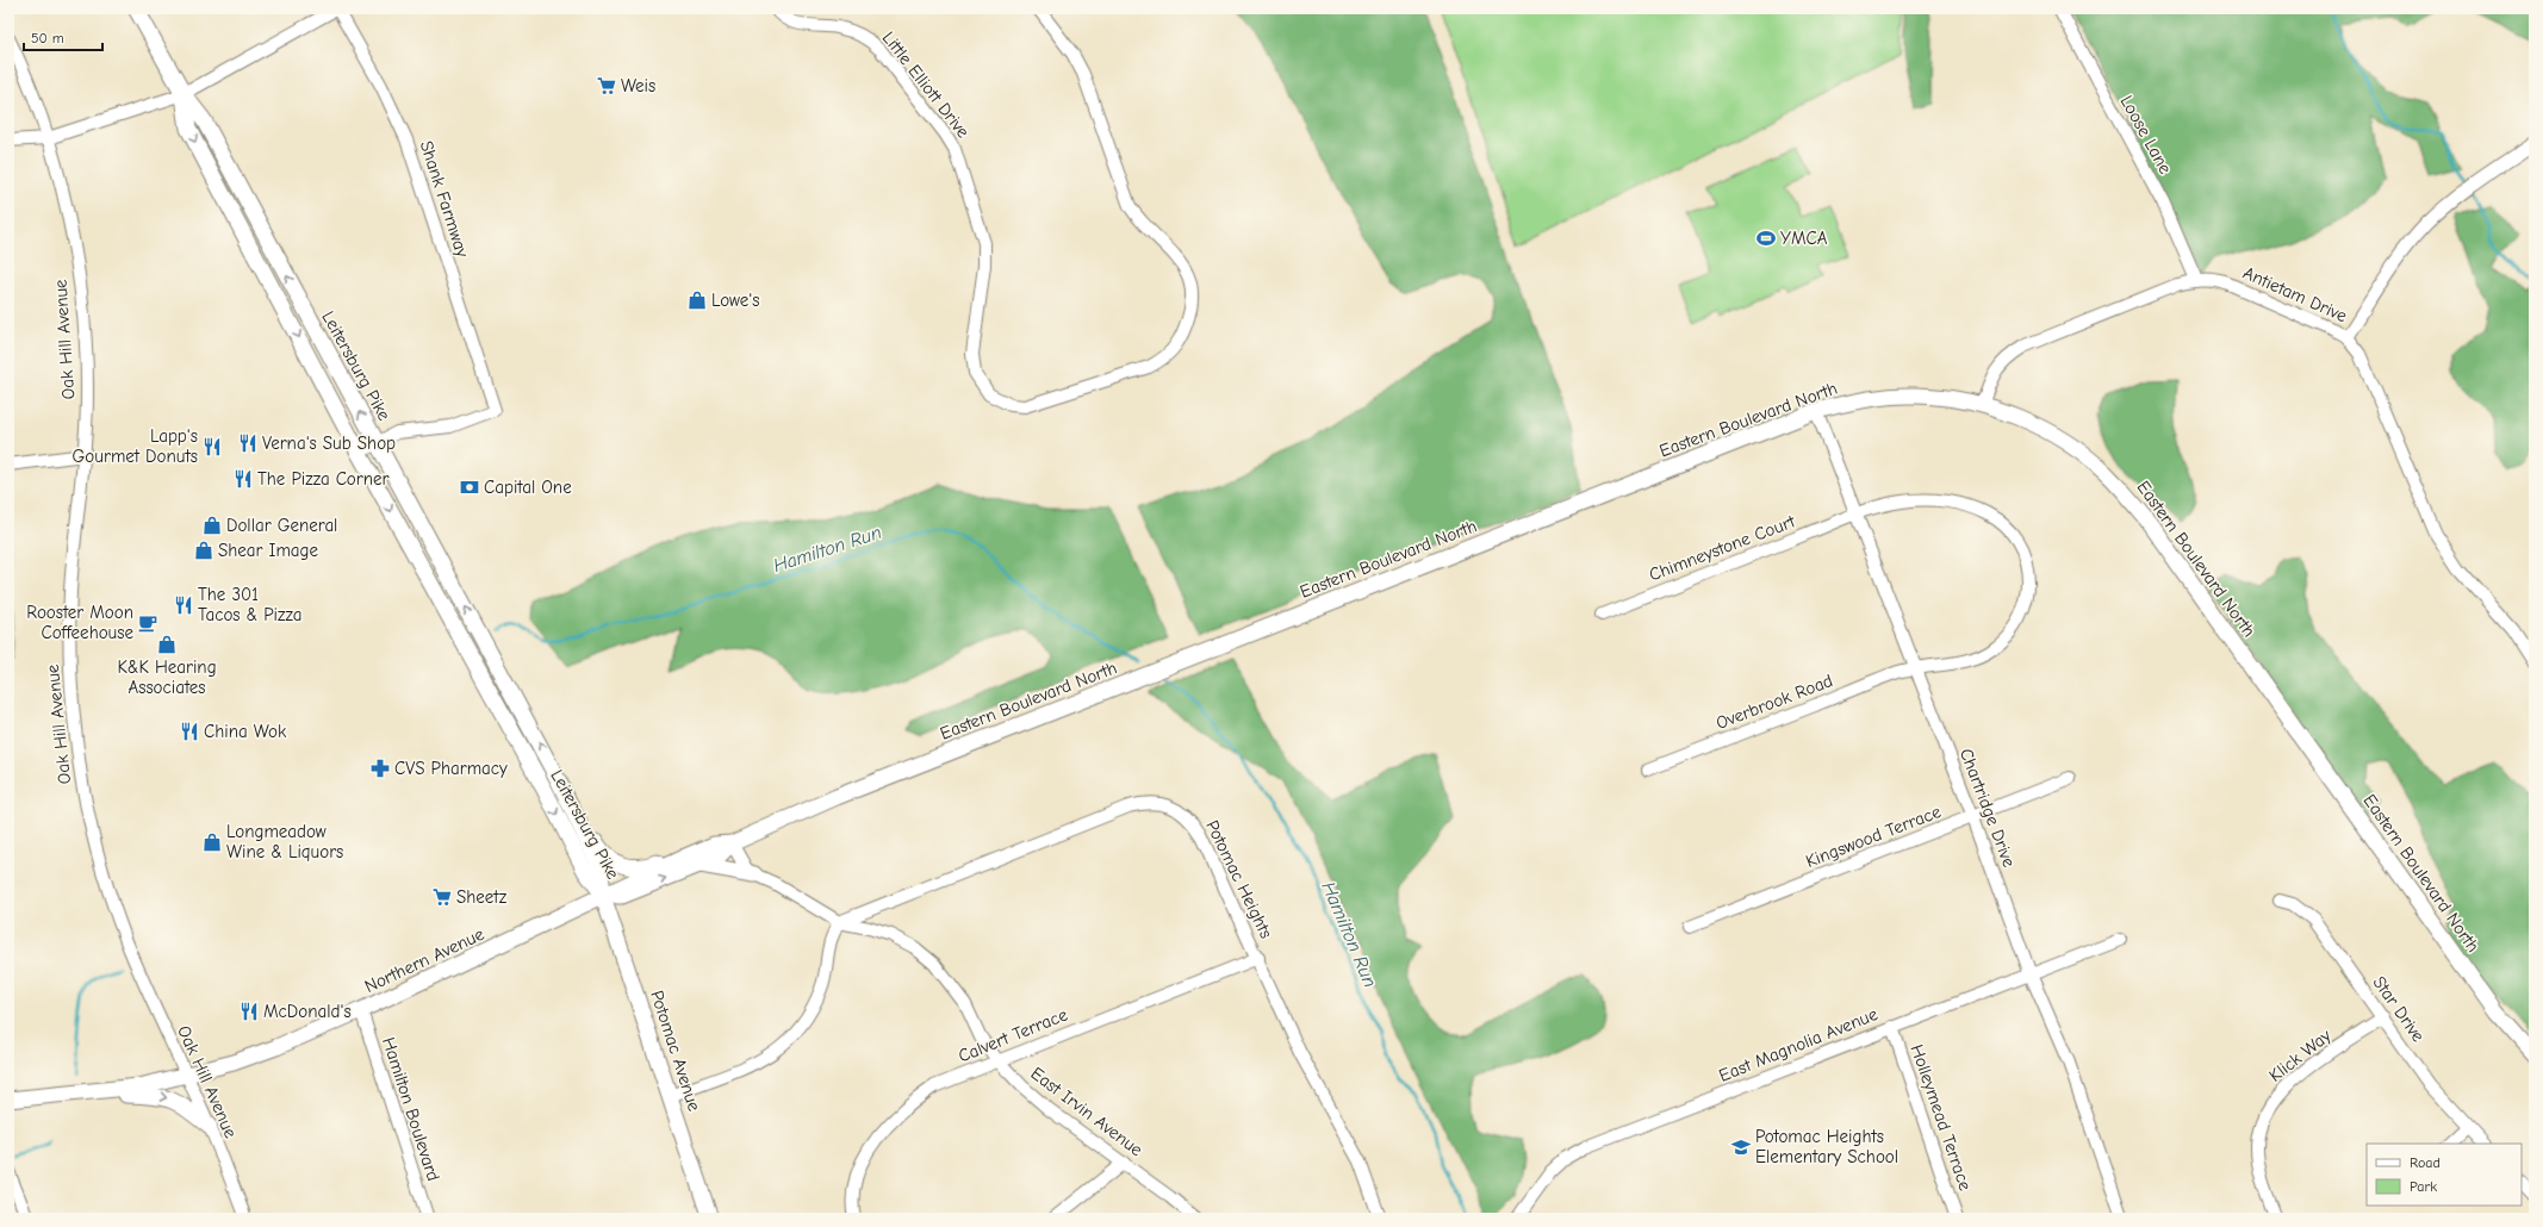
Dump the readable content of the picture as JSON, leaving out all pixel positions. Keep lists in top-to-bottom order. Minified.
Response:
{"streets":{"main road":["Leitersburg Pike","Eastern Boulevard North","Northern Avenue","Potomac Avenue"],"street":["Little Elliott Drive","Loose Lane","Shank Farmway","Antietam Drive","Oak Hill Avenue","Chimneystone Court","Overbrook Road","Chartridge Drive","Kingswood Terrace","Potomac Heights","Star Drive","Calvert Terrace","East Magnolia Avenue","Klick Way","Hamilton Boulevard","East Irvin Avenue","Holleymead Terrace"]},"crossings":[["Loose Lane","Antietam Drive"],["Shank Farmway","Leitersburg Pike"],["Antietam Drive","Eastern Boulevard North"],["Oak Hill Avenue","Northern Avenue"],["Leitersburg Pike","Eastern Boulevard North"],["Leitersburg Pike","Northern Avenue"],["Leitersburg Pike","Potomac Avenue"],["Eastern Boulevard North","Chartridge Drive"],["Eastern Boulevard North","Northern Avenue"],["Eastern Boulevard North","Potomac Avenue"],["Chimneystone Court","Overbrook Road"],["Chimneystone Court","Chartridge Drive"],["Overbrook Road","Chartridge Drive"],["Chartridge Drive","Kingswood Terrace"],["Chartridge Drive","East Magnolia Avenue"],["Potomac Heights","Calvert Terrace"],["Potomac Heights","East Irvin Avenue"],["Northern Avenue","Potomac Avenue"],["Northern Avenue","Hamilton Boulevard"],["Star Drive","Klick Way"],["Calvert Terrace","East Irvin Avenue"],["East Magnolia Avenue","Holleymead Terrace"]],"water":["Hamilton Run"],"places":{"supermarket":["Weis","Sheetz"],"sports":["YMCA"],"shop":["Lowe's","Dollar General","Shear Image","K&K Hearing Associates","Longmeadow Wine & Liquors"],"restaurant":["Verna's Sub Shop","Lapp's Gourmet Donuts","The Pizza Corner","The 301 Tacos & Pizza","China Wok","McDonald's"],"bank":["Capital One"],"cafe":["Rooster Moon Coffeehouse"],"pharmacy":["CVS Pharmacy"],"school or university":["Potomac Heights Elementary School"]},"legend":["Road","Park"],"scale_bar":"50 m"}
